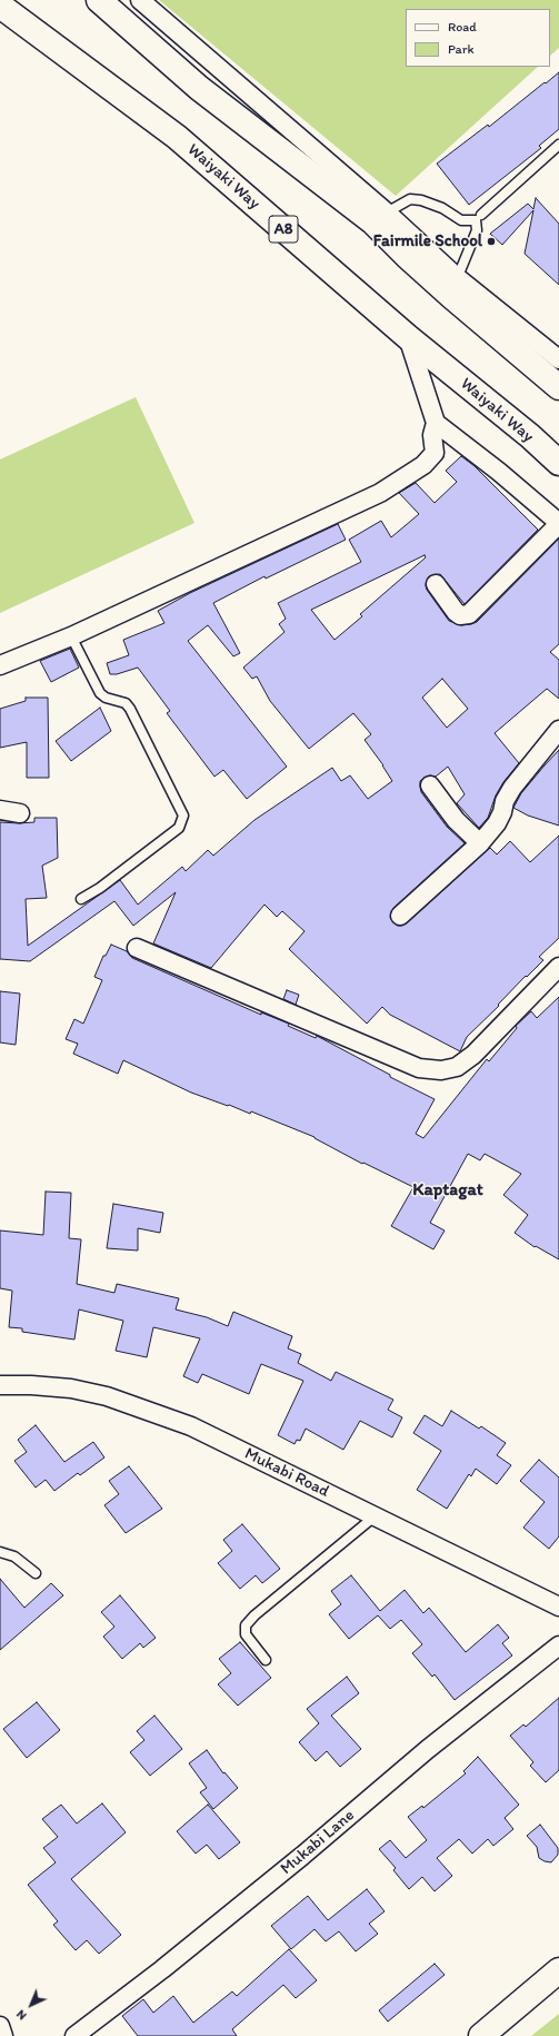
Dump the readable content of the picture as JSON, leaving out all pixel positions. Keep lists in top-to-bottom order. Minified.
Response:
{"streets":{"main road":["Waiyaki Way","A8"],"street":["Mukabi Road","Mukabi Lane"]},"districts":["Kaptagat"],"places":["Fairmile School"],"legend":["Road","Park"],"north":"bottom left"}
